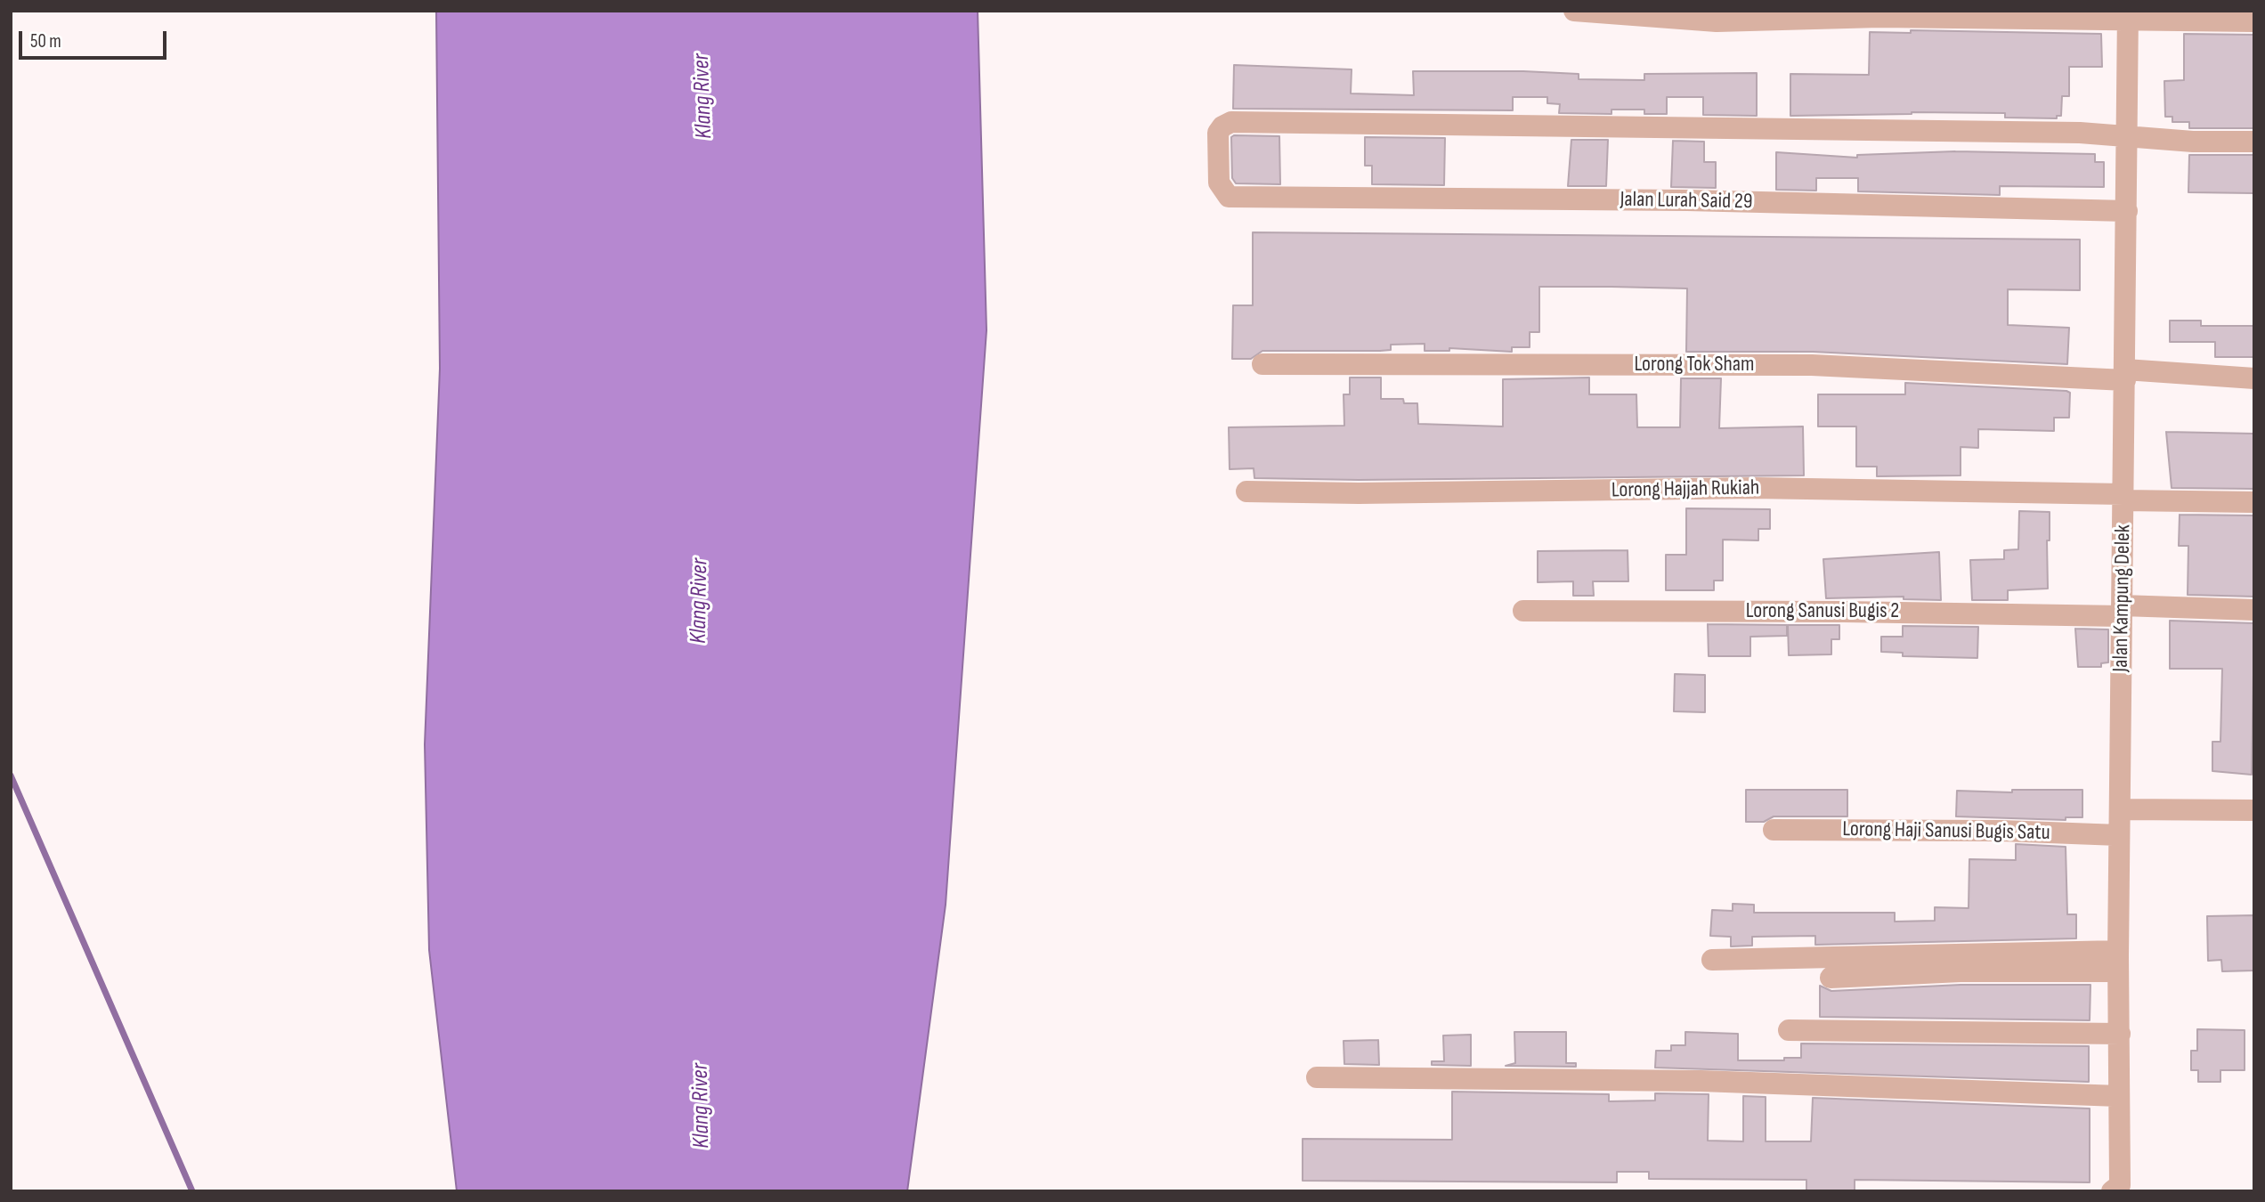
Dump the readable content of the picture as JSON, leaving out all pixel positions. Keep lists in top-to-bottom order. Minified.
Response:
{"streets":{"street":["Jalan Lurah Said 29","Lorong Tok Sham","Lorong Hajjah Rukiah","Jalan Kampung Delek","Lorong Sanusi Bugis 2","Lorong Haji Sanusi Bugis Satu"]},"crossings":[["Jalan Lurah Said 29","Jalan Kampung Delek"],["Lorong Tok Sham","Jalan Kampung Delek"],["Lorong Hajjah Rukiah","Jalan Kampung Delek"],["Jalan Kampung Delek","Lorong Sanusi Bugis 2"],["Jalan Kampung Delek","Lorong Haji Sanusi Bugis Satu"]],"water":["Klang River"],"scale_bar":"50 m"}
